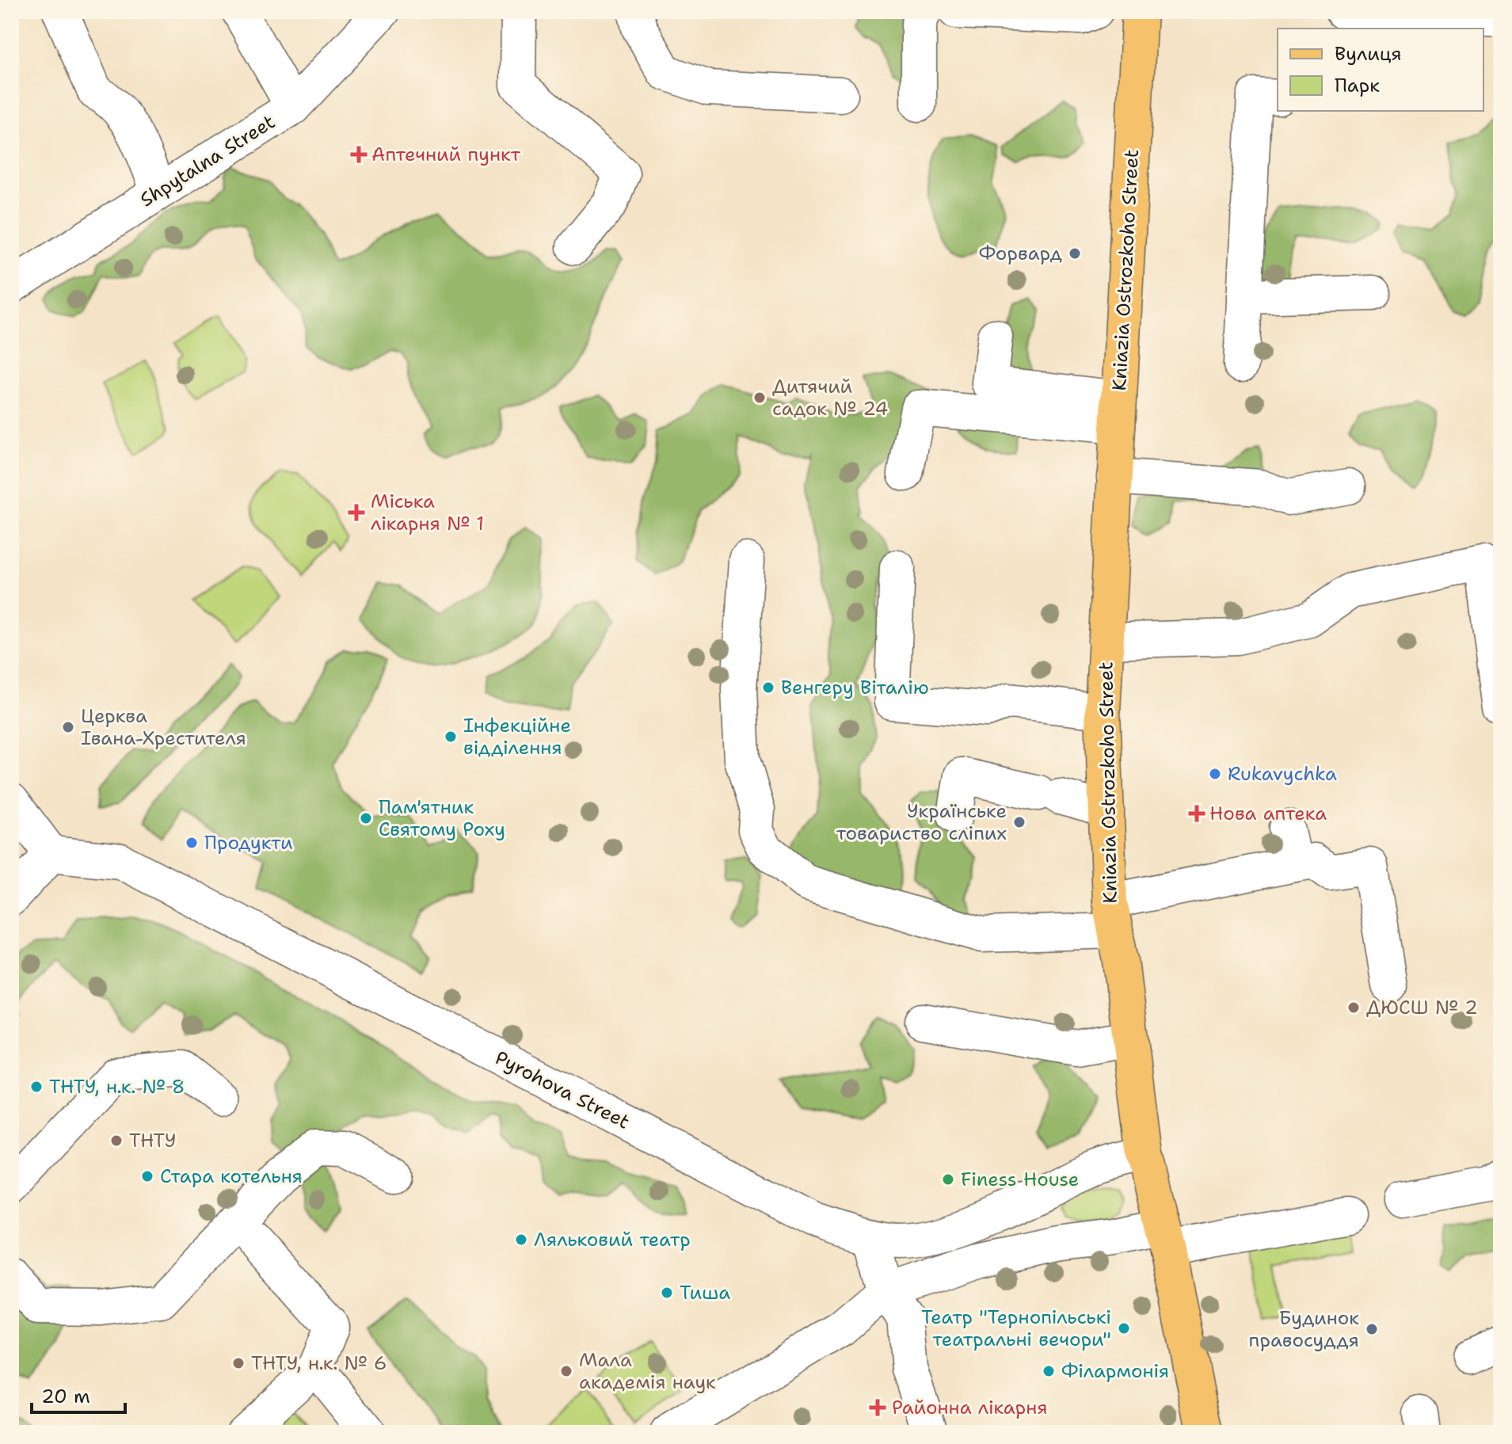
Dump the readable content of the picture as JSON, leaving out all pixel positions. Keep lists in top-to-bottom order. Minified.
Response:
{"streets":{"main road":["Kniazia Ostrozkoho Street"],"street":["Shpytalna Street","Pyrohova Street"]},"crossings":[["Kniazia Ostrozkoho Street","Pyrohova Street"]],"places":{"health":["Аптечний пункт","Міська лікарня № 1","Нова аптека","Районна лікарня"],"other":["Форвард","Дитячий садок № 24","Венгеру Віталію","Церква Івана-Хрестителя","Інфекційне відділення","Rukavychka","Пам'ятник Святому Роху","Українське товариство сліпих","Продукти","ДЮСШ № 2","ТНТУ, н.к. № 8","ТНТУ","Стара котельня","Finess House","Ляльковий театр","Тиша","Театр \"Тернопільські театральні вечори\"","Будинок правосуддя","ТНТУ, н.к. № 6","Мала академія наук","Філармонія"]},"legend":["Вулиця","Парк"],"scale_bar":"20 m"}
